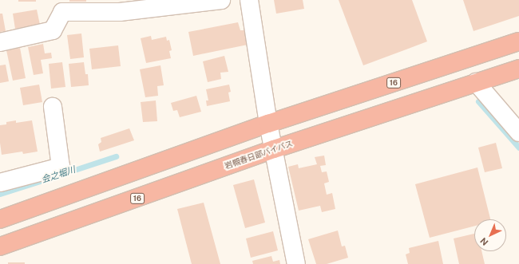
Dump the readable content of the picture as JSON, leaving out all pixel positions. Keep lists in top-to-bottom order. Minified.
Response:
{"streets":{"highway":["16","岩槻春日部バイパス"]},"water":["会之堀川"],"north":"bottom left"}
